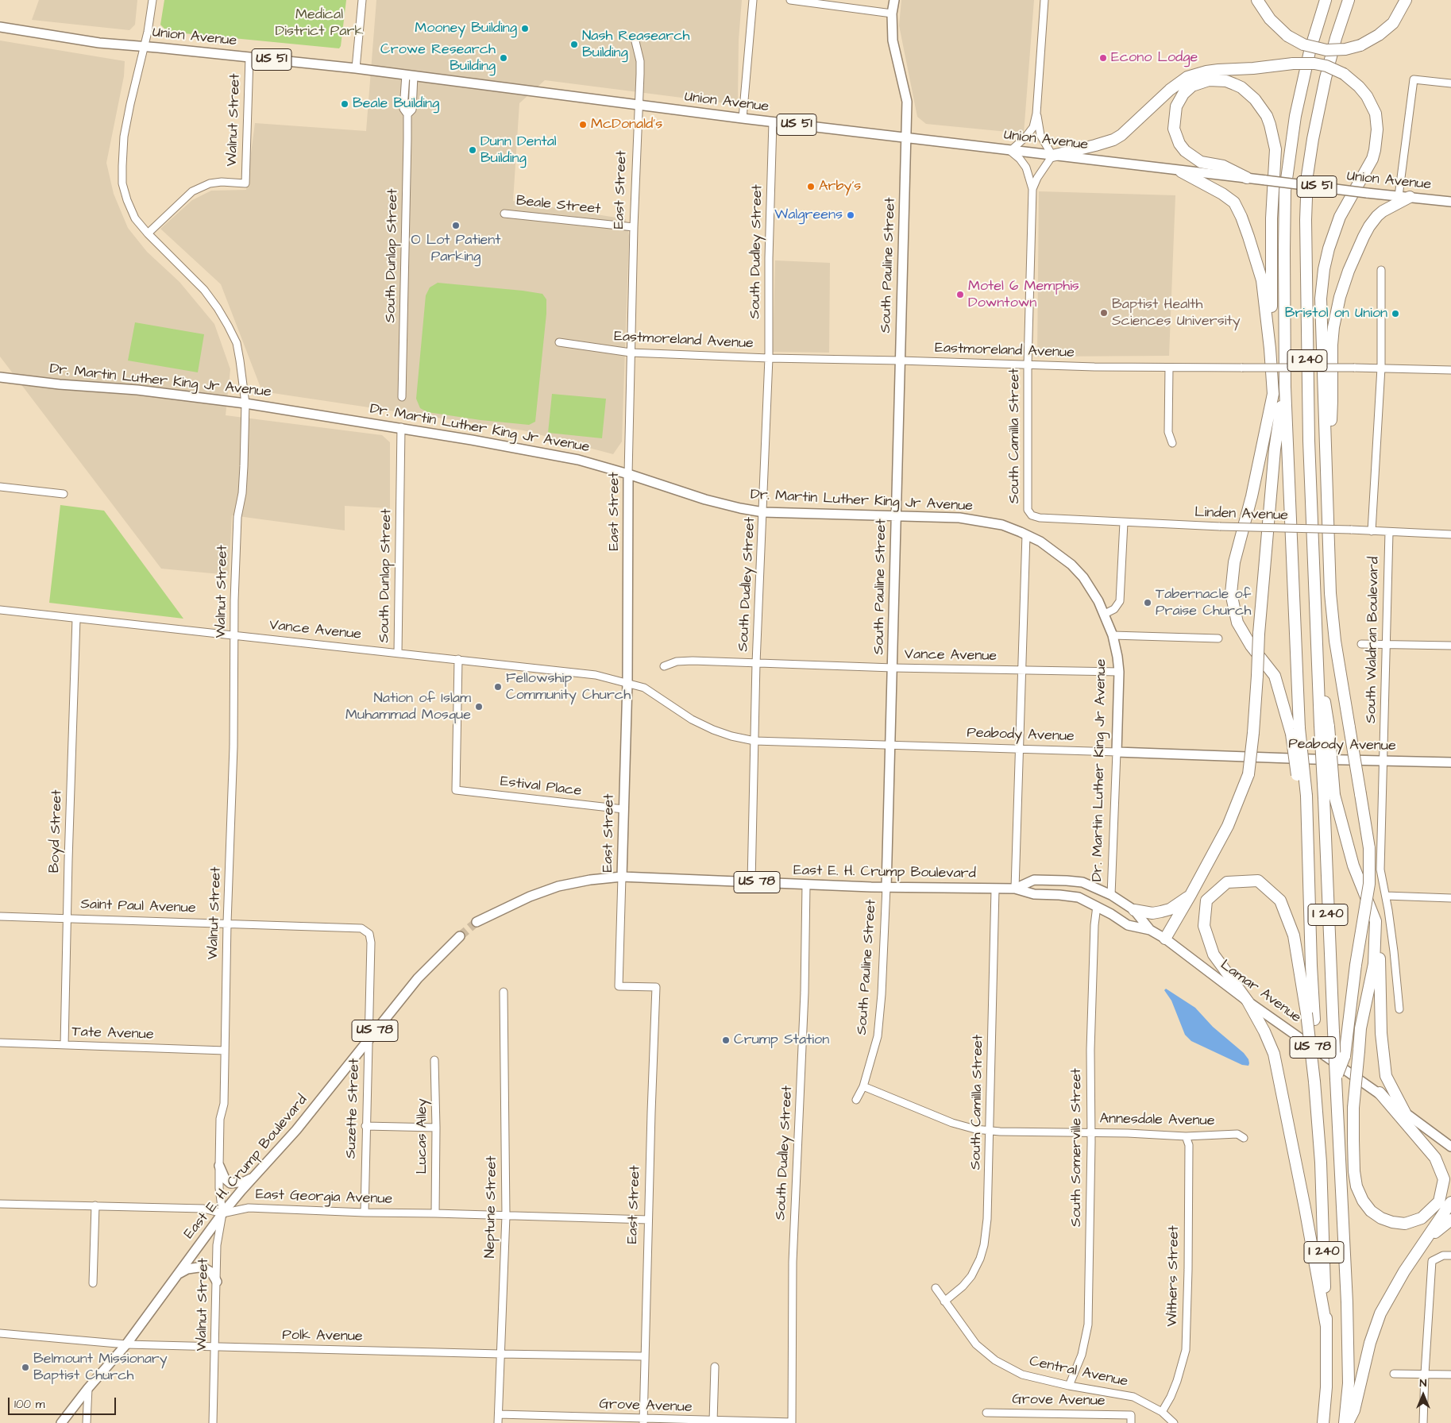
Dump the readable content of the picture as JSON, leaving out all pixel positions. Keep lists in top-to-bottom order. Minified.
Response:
{"streets":{"highway":["I 240"],"main road":["Union Avenue","US 51","East Street","South Pauline Street","Dr. Martin Luther King Jr Avenue","Peabody Avenue","East E. H. Crump Boulevard","US 78","Lamar Avenue"],"street":["Walnut Street","Beale Street","South Dudley Street","South Dunlap Street","Eastmoreland Avenue","South Camilla Street","Linden Avenue","Vance Avenue","South Waldran Boulevard","Estival Place","Boyd Street","Saint Paul Avenue","Tate Avenue","Suzette Street","Annesdale Avenue","Lucas Alley","South Somerville Street","East Georgia Avenue","Neptune Street","Withers Street","Polk Avenue","Central Avenue","Grove Avenue"]},"crossings":[["Union Avenue","Walnut Street"],["Union Avenue","East Street"],["Union Avenue","South Dudley Street"],["Union Avenue","South Dunlap Street"],["Union Avenue","South Pauline Street"],["Union Avenue","South Camilla Street"],["Walnut Street","Dr. Martin Luther King Jr Avenue"],["Walnut Street","Vance Avenue"],["Walnut Street","East E. H. Crump Boulevard"],["Walnut Street","Saint Paul Avenue"],["Walnut Street","Tate Avenue"],["Walnut Street","East Georgia Avenue"],["Walnut Street","Polk Avenue"],["East Street","Beale Street"],["East Street","Eastmoreland Avenue"],["East Street","Dr. Martin Luther King Jr Avenue"],["East Street","Vance Avenue"],["East Street","Peabody Avenue"],["East Street","Estival Place"],["East Street","East E. H. Crump Boulevard"],["East Street","East Georgia Avenue"],["East Street","Polk Avenue"],["East Street","Grove Avenue"],["South Dudley Street","Eastmoreland Avenue"],["South Dudley Street","Dr. Martin Luther King Jr Avenue"],["South Dudley Street","Vance Avenue"],["South Dudley Street","Peabody Avenue"],["South Dudley Street","East E. H. Crump Boulevard"],["South Dudley Street","Grove Avenue"],["South Dunlap Street","Dr. Martin Luther King Jr Avenue"],["South Dunlap Street","Vance Avenue"],["South Pauline Street","Eastmoreland Avenue"],["South Pauline Street","Dr. Martin Luther King Jr Avenue"],["South Pauline Street","Vance Avenue"],["South Pauline Street","Peabody Avenue"],["South Pauline Street","East E. H. Crump Boulevard"],["South Pauline Street","Annesdale Avenue"],["Eastmoreland Avenue","South Camilla Street"],["Dr. Martin Luther King Jr Avenue","Vance Avenue"],["Dr. Martin Luther King Jr Avenue","Peabody Avenue"],["Dr. Martin Luther King Jr Avenue","East E. H. Crump Boulevard"],["South Camilla Street","Linden Avenue"],["South Camilla Street","East E. H. Crump Boulevard"],["South Camilla Street","Annesdale Avenue"],["South Camilla Street","Central Avenue"],["Linden Avenue","South Waldran Boulevard"],["Vance Avenue","Peabody Avenue"],["Vance Avenue","Estival Place"],["Vance Avenue","Boyd Street"],["South Waldran Boulevard","Peabody Avenue"],["Boyd Street","Saint Paul Avenue"],["Boyd Street","Tate Avenue"],["East E. H. Crump Boulevard","Lamar Avenue"],["East E. H. Crump Boulevard","Suzette Street"],["East E. H. Crump Boulevard","South Somerville Street"],["East E. H. Crump Boulevard","East Georgia Avenue"],["East E. H. Crump Boulevard","Polk Avenue"],["Saint Paul Avenue","Suzette Street"],["Suzette Street","East Georgia Avenue"],["Annesdale Avenue","South Somerville Street"],["Annesdale Avenue","Withers Street"],["Lucas Alley","East Georgia Avenue"],["South Somerville Street","Central Avenue"],["East Georgia Avenue","Neptune Street"],["Neptune Street","Polk Avenue"],["Neptune Street","Grove Avenue"],["Withers Street","Central Avenue"]],"parks":["Medical District Park"],"places":["Mooney Building","Nash Reasearch Building","Crowe Research Building","Econo Lodge","Beale Building","McDonald's","Dunn Dental Building","Arby's","Walgreens","O Lot Patient Parking","Motel 6 Memphis Downtown","Baptist Health Sciences University","Bristol on Union","Tabernacle of Praise Church","Fellowship Community Church","Nation of Islam Muhammad Mosque","Crump Station","Belmount Missionary Baptist Church"],"scale_bar":"100 m","north":"top"}
